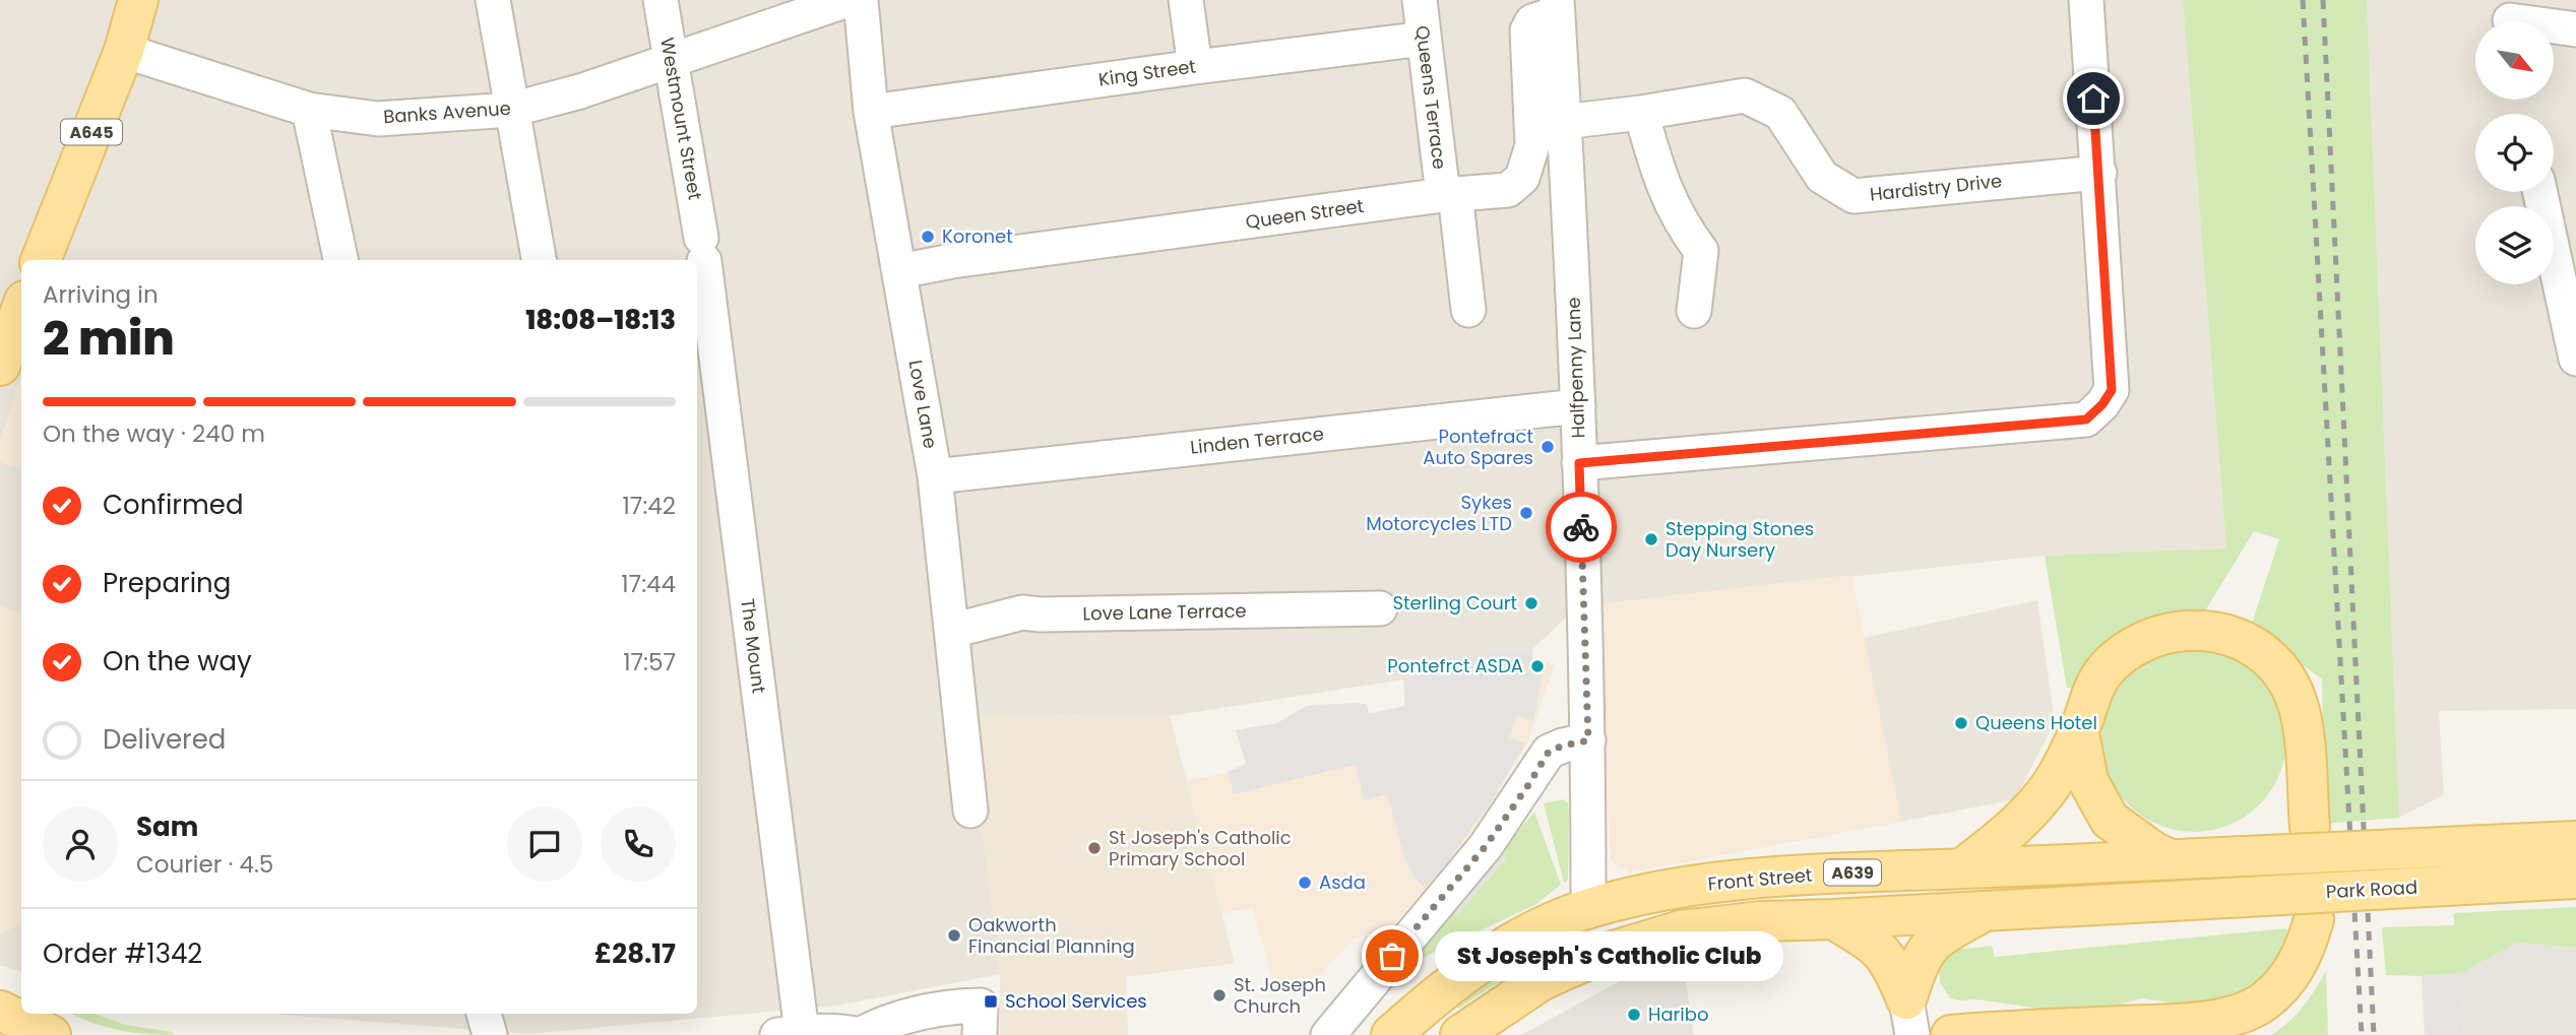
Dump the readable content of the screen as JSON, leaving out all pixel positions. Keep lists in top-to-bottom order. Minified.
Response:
{"streets":{"main road":["A645","A639","Front Street","Park Road"],"street":["King Street","Queens Terrace","Banks Avenue","Westmount Street","Hardistry Drive","Queen Street","Halfpenny Lane","Love Lane","Linden Terrace","Love Lane Terrace","The Mount"]},"crossings":[["King Street","Queens Terrace"],["King Street","Love Lane"],["Queens Terrace","Queen Street"],["Banks Avenue","Westmount Street"],["Banks Avenue","A645"],["Westmount Street","The Mount"],["Hardistry Drive","Halfpenny Lane"],["Queen Street","Halfpenny Lane"],["Queen Street","Love Lane"],["Halfpenny Lane","Linden Terrace"],["Halfpenny Lane","Front Street"],["Love Lane","Linden Terrace"],["Love Lane","Love Lane Terrace"],["A639","Front Street"]],"places":{"other":["Koronet","Pontefract Auto Spares","Sykes Motorcycles LTD","Stepping Stones Day Nursery","Sterling Court","Pontefrct ASDA","Queens Hotel","St Joseph's Catholic Primary School","Asda","Oakworth Financial Planning","St Joseph's Catholic Club","St. Joseph Church","Haribo"],"transit":["School Services"]},"north":"bottom right","page":{"heading":["2 min","Arriving in","18:08–18:13"],"panel":["Sam","Courier · 4.5","Order #1342","£28.17"],"bar":"On the way · 240 m","list":[["Confirmed","17:42"],["Preparing","17:44"],["On the way","17:57"],"Delivered"],"bubble":"St Joseph's Catholic Club"}}
